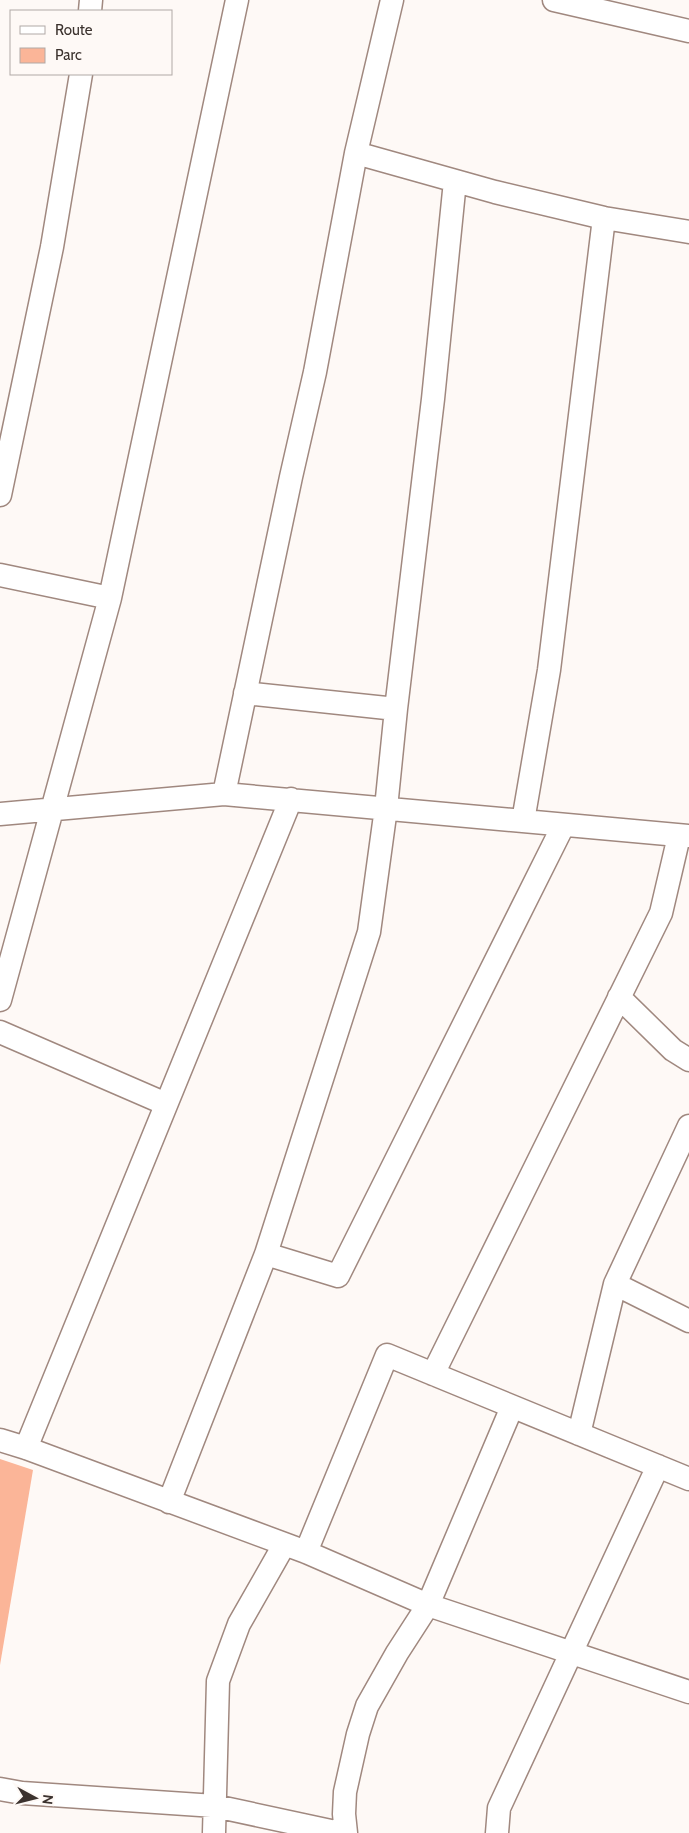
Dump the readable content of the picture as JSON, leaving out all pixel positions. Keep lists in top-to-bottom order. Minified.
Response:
{"legend":["Route","Parc"],"north":"right"}
